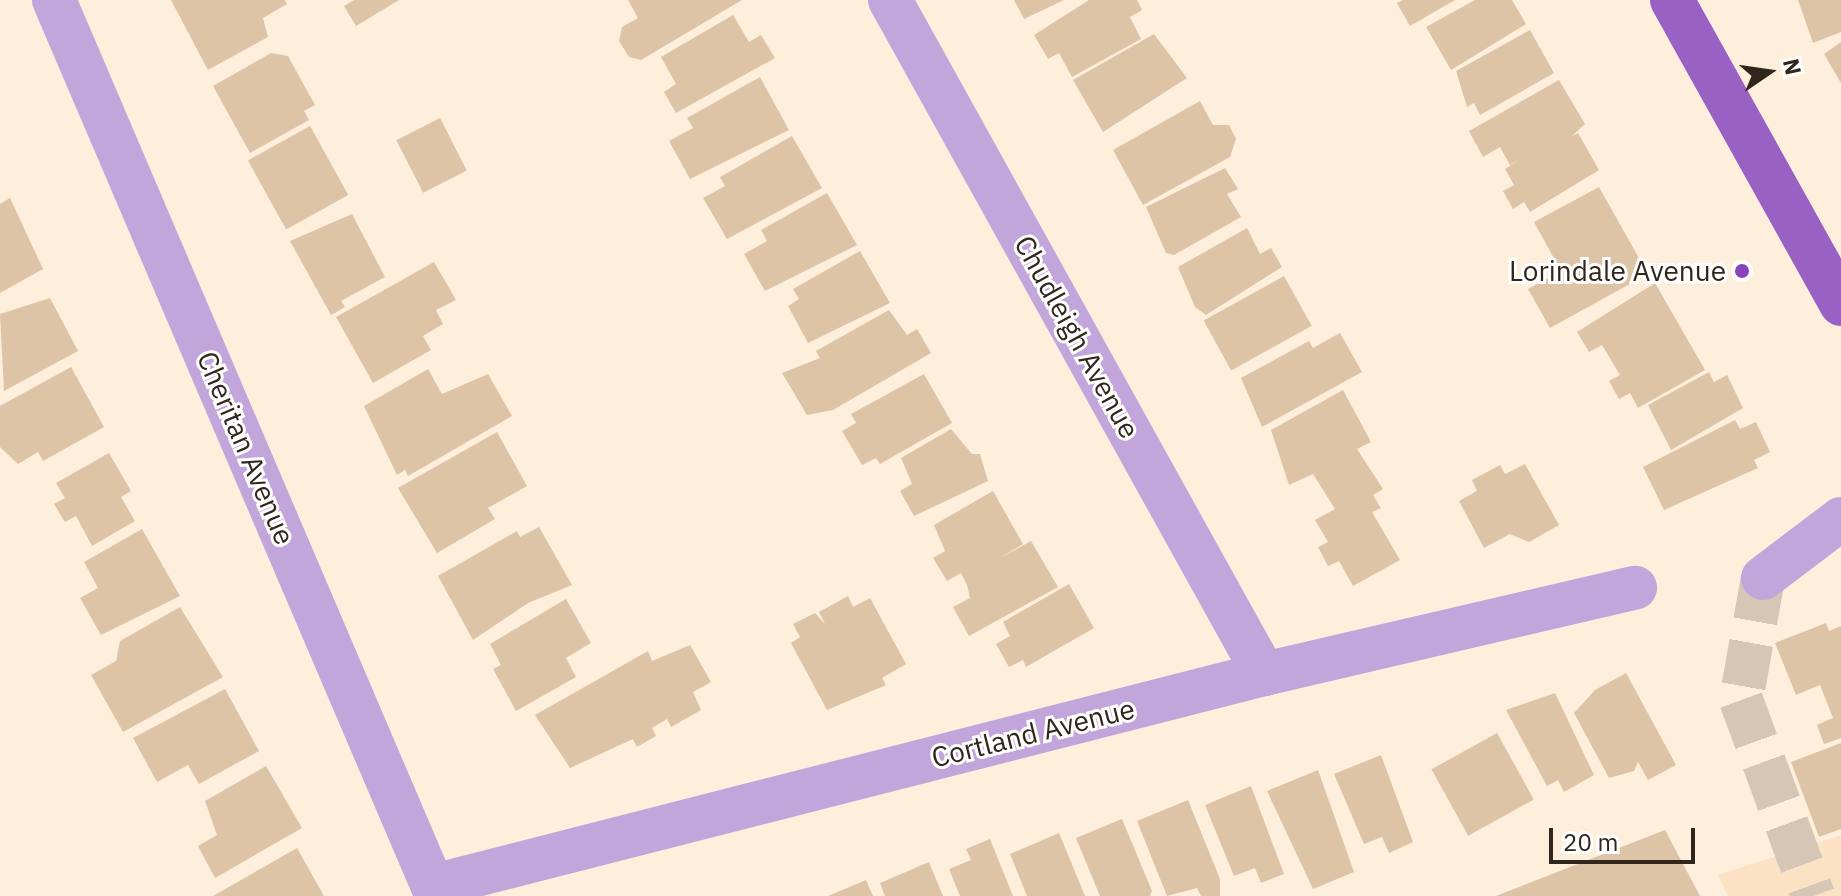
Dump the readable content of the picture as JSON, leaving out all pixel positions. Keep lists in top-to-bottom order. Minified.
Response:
{"streets":{"street":["Chudleigh Avenue","Cheritan Avenue","Cortland Avenue"]},"crossings":[["Chudleigh Avenue","Cortland Avenue"],["Cheritan Avenue","Cortland Avenue"]],"places":["Lorindale Avenue"],"scale_bar":"20 m","north":"right"}
